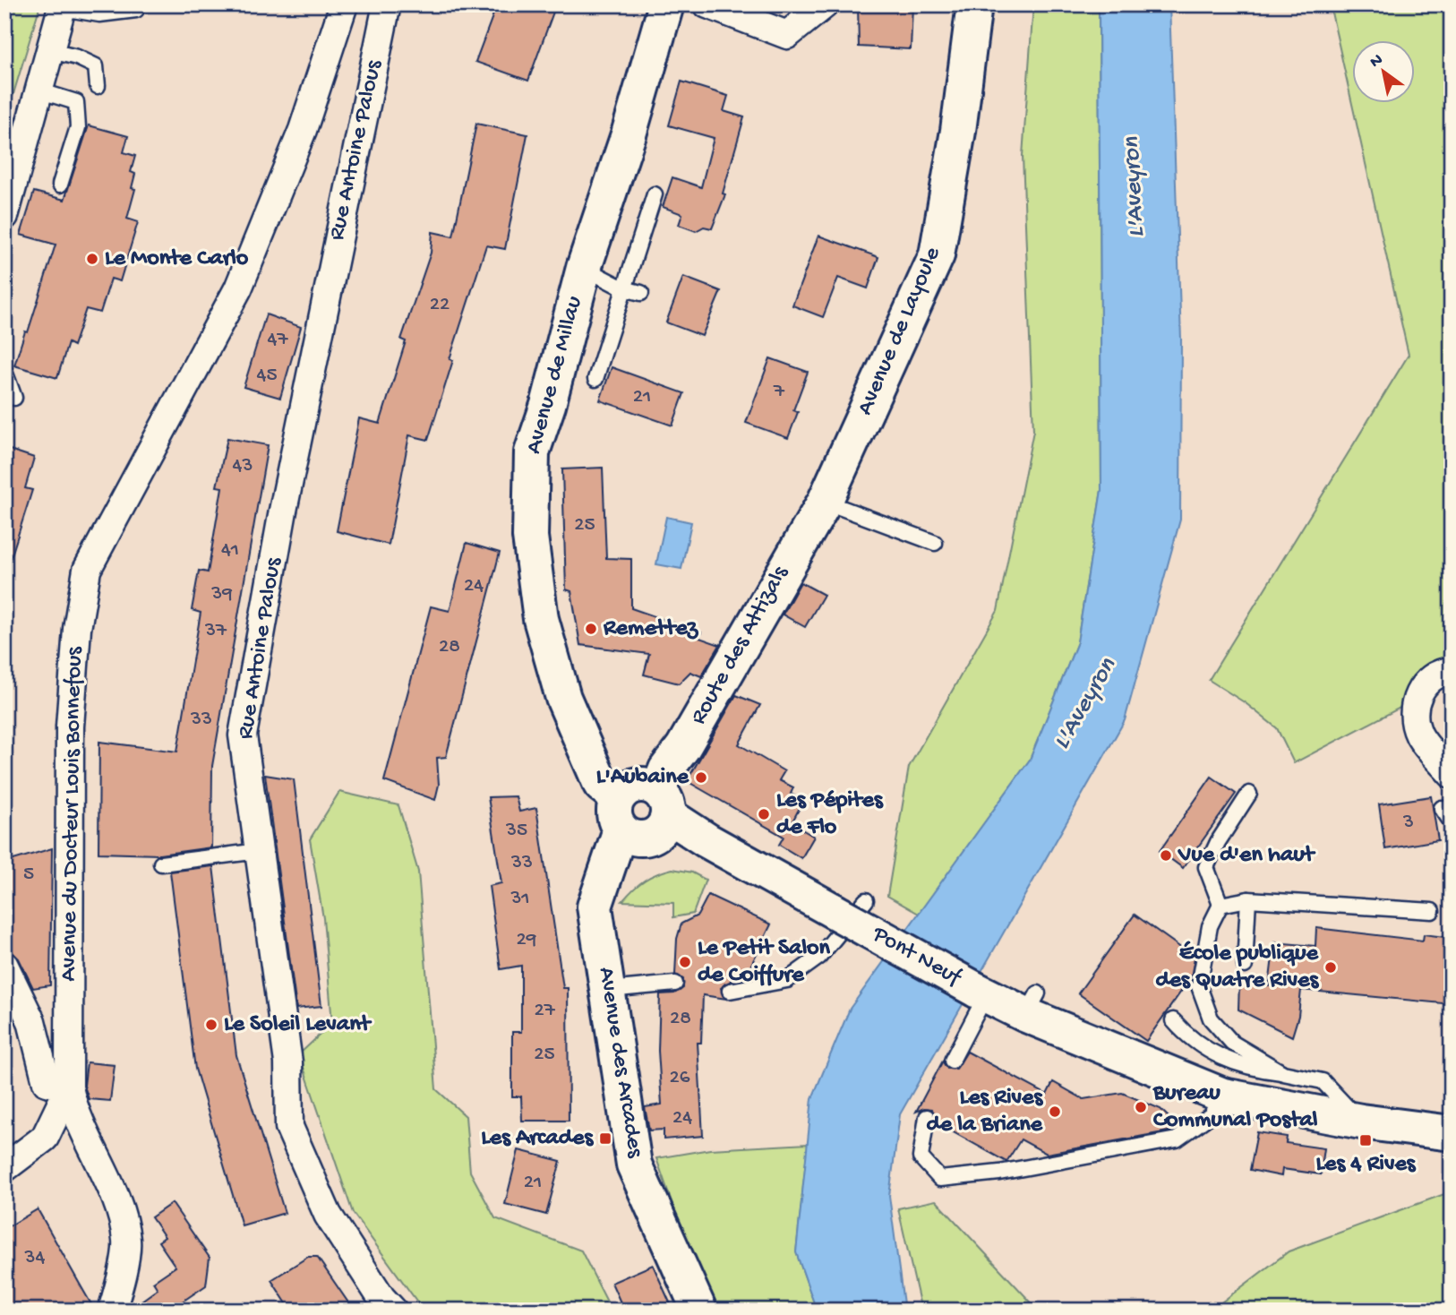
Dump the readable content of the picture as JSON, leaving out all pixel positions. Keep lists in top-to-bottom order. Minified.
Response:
{"streets":{"main road":["Avenue de Layoule","Avenue de Millau","Route des Attizals","Pont Neuf","Avenue des Arcades"],"street":["Rue Antoine Palous","Avenue du Docteur Louis Bonnefous"]},"crossings":[["Avenue de Layoule","Route des Attizals"],["Avenue de Millau","Route des Attizals"],["Avenue de Millau","Pont Neuf"],["Avenue de Millau","Avenue des Arcades"],["Route des Attizals","Avenue des Arcades"]],"water":["L'Aveyron"],"places":{"other":["Le Monte Carlo","Remettez","L'Aubaine","Les Pépites de Flo","Vue d'en haut","Le Petit Salon de Coiffure","École publique des Quatre Rives","Le Soleil Levant","Bureau Communal Postal","Les Rives de la Briane"],"transit":["Les Arcades","Les 4 Rives"]},"house_numbers":["22","47","45","7","21","43","25","41","24","39","37","28","33","3","35","33","5","31","29","27","28","25","26","24","21","34"],"north":"top left"}
